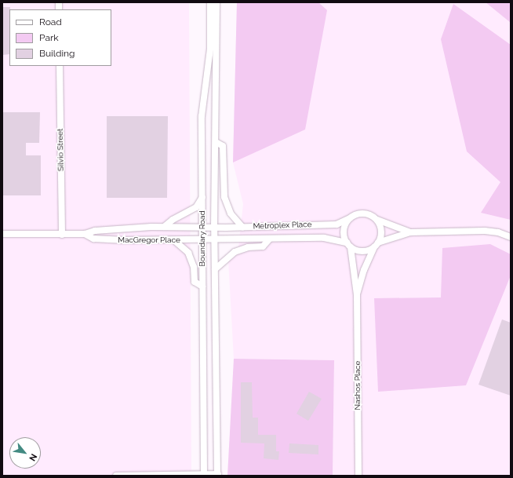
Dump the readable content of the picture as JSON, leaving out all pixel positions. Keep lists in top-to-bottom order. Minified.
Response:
{"streets":{"street":["Silvio Street","Metroplex Place","Boundary Road","MacGregor Place","Nashos Place"]},"crossings":[["Silvio Street","MacGregor Place"],["Metroplex Place","Boundary Road"],["Metroplex Place","MacGregor Place"],["Metroplex Place","Nashos Place"],["Boundary Road","MacGregor Place"]],"legend":["Road","Park","Building"],"north":"bottom right"}
